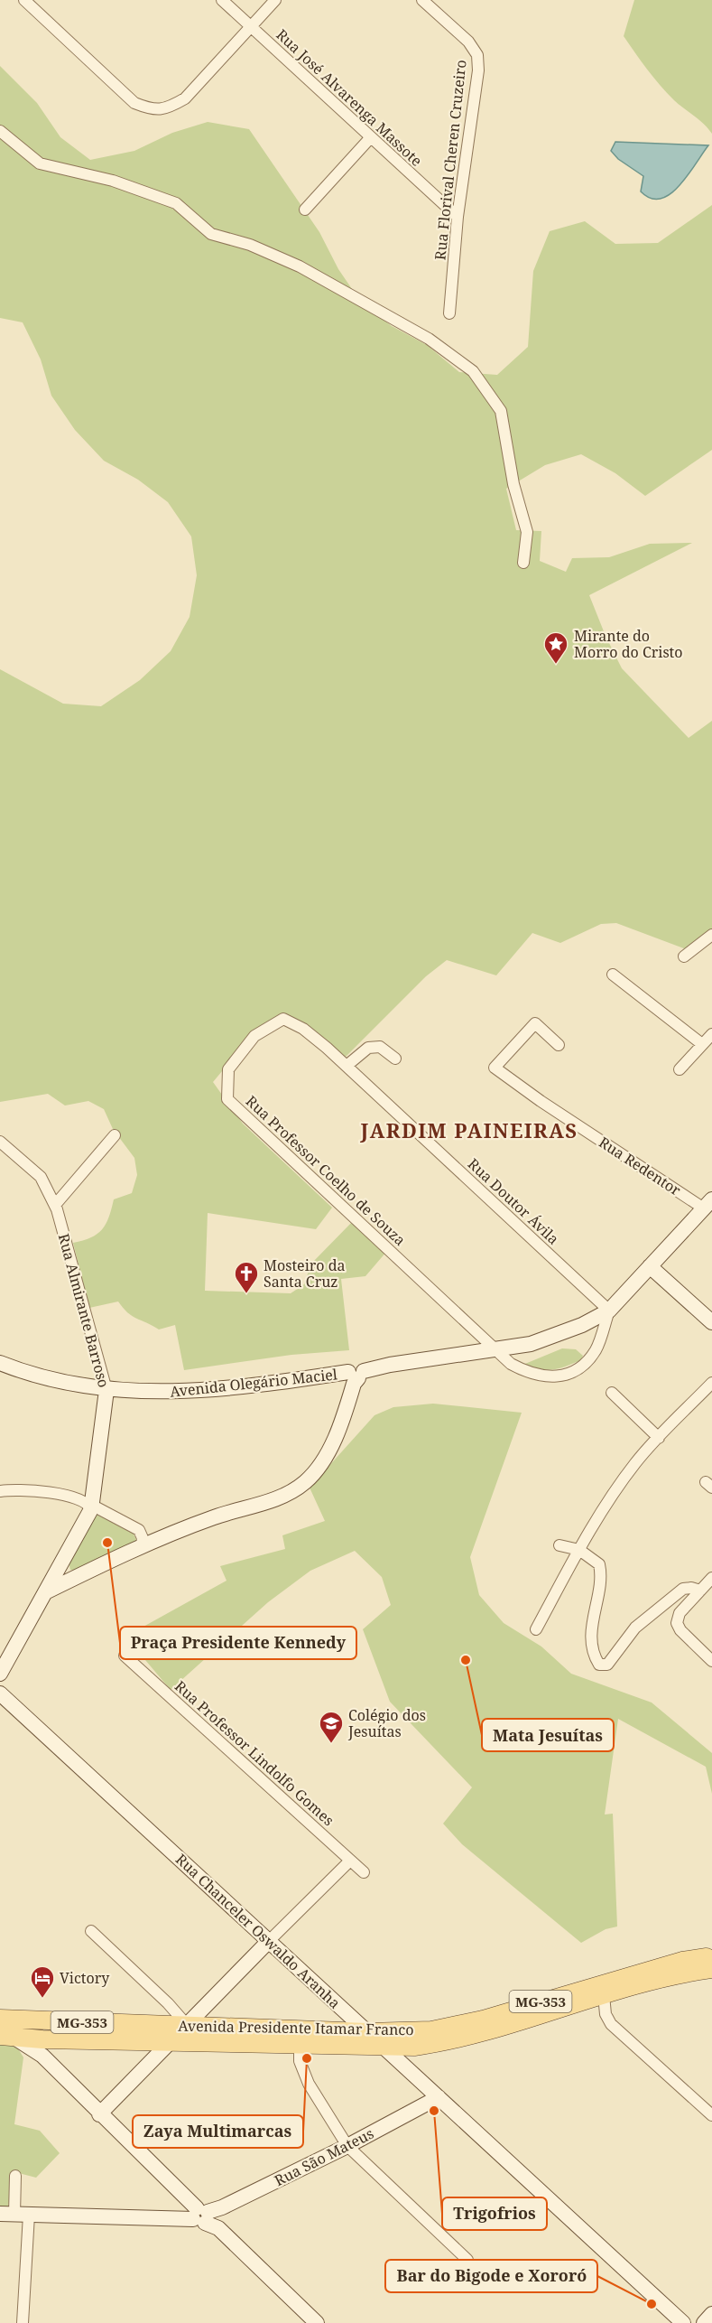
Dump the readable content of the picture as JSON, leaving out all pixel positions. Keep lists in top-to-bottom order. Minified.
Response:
{"streets":{"main road":["MG-353","Avenida Presidente Itamar Franco"],"street":["Rua José Alvarenga Massote","Rua Florival Cheren Cruzeiro","Rua Redentor","Rua Professor Coelho de Souza","Rua Doutor Ávila","Rua Almirante Barroso","Avenida Olegário Maciel","Rua Professor Lindolfo Gomes","Rua Chanceler Oswaldo Aranha","Rua São Mateus"]},"crossings":[["Rua José Alvarenga Massote","Rua Florival Cheren Cruzeiro"],["Rua Redentor","Avenida Olegário Maciel"],["Rua Professor Coelho de Souza","Rua Doutor Ávila"],["Rua Professor Coelho de Souza","Avenida Olegário Maciel"],["Rua Doutor Ávila","Avenida Olegário Maciel"],["Rua Almirante Barroso","Avenida Olegário Maciel"],["Rua Chanceler Oswaldo Aranha","Avenida Presidente Itamar Franco"],["Rua Chanceler Oswaldo Aranha","Rua São Mateus"]],"districts":["JARDIM PAINEIRAS"],"places":{"place":["Mirante do Morro do Cristo"],"church":["Mosteiro da Santa Cruz"],"other":["Praça Presidente Kennedy","Mata Jesuítas","Zaya Multimarcas","Trigofrios","Bar do Bigode e Xororó"],"school or university":["Colégio dos Jesuítas"],"hotel":["Victory"]}}
